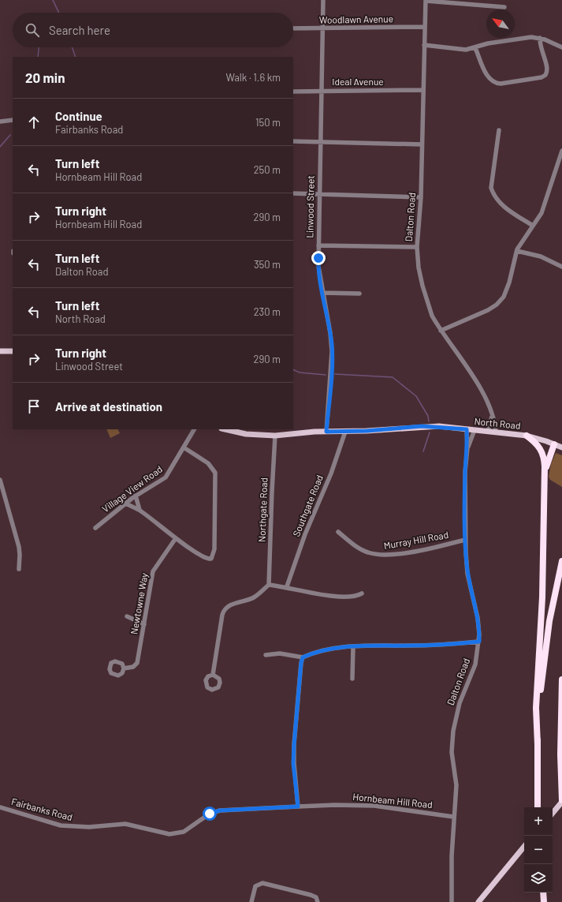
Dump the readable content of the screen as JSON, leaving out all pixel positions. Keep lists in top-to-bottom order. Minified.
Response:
{"streets":{"main road":["North Road"],"street":["Woodlawn Avenue","Ideal Avenue","Linwood Street","Dalton Road","Village View Road","Southgate Road","Northgate Road","Murray Hill Road","Newtowne Way","Hornbeam Hill Road","Fairbanks Road"]},"crossings":[["Woodlawn Avenue","Linwood Street"],["Woodlawn Avenue","Dalton Road"],["Ideal Avenue","Linwood Street"],["Ideal Avenue","Dalton Road"],["Linwood Street","North Road"],["Dalton Road","North Road"],["Dalton Road","Murray Hill Road"],["Dalton Road","Hornbeam Hill Road"],["North Road","Southgate Road"],["North Road","Northgate Road"],["Hornbeam Hill Road","Fairbanks Road"]],"north":"top left","page":{"search":"Search here","heading":["20 min","Walk · 1.6 km"],"list":[["Continue","Fairbanks Road","150 m"],["Turn left","Hornbeam Hill Road","250 m"],["Turn right","Hornbeam Hill Road","290 m"],["Turn left","Dalton Road","350 m"],["Turn left","North Road","230 m"],["Turn right","Linwood Street","290 m"],"Arrive at destination"],"map_buttons":["+","−"]}}
